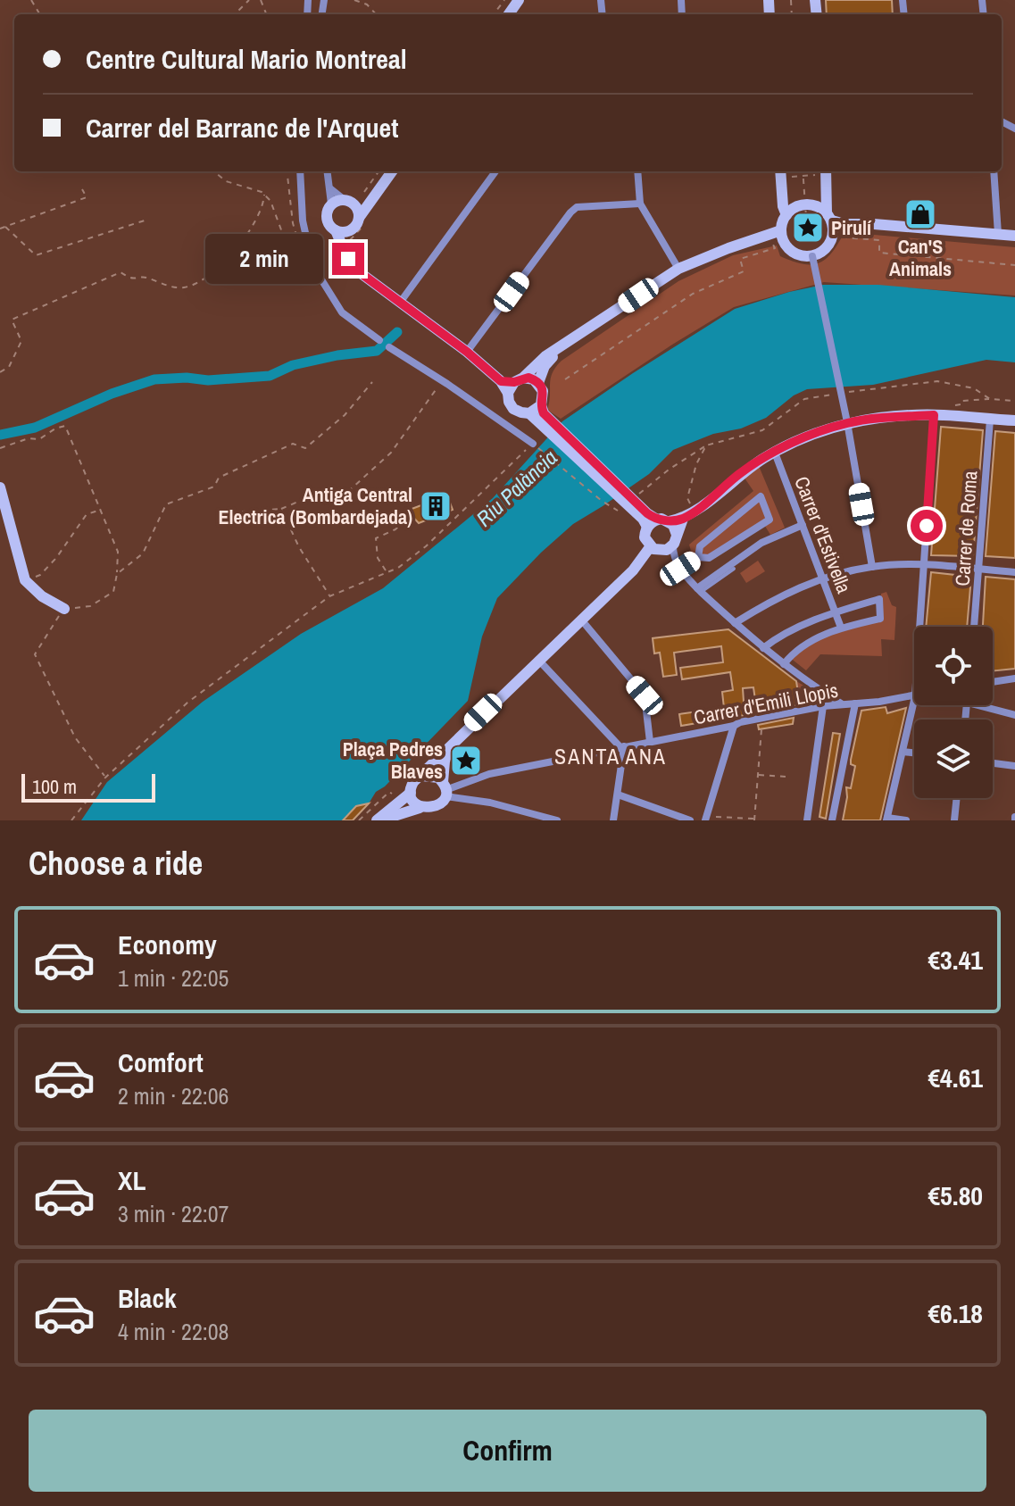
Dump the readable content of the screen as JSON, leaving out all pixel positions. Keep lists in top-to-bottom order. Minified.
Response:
{"streets":{"street":["Carrer de Roma","Carrer d'Estivella","Carrer d'Emili Llopis"]},"districts":["SANTA ANA"],"water":["Riu Palància"],"places":{"shop":["Can'S Animals"],"place":["Pirulí","Plaça Pedres Blaves"],"building":["Antiga Central Electrica (Bombardejada)"]},"scale_bar":"100 m","page":{"banner":["Centre Cultural Mario Montreal","Carrer del Barranc de l'Arquet"],"bubble":"2 min","scale":"100 m","heading":"Choose a ride","list":[{"name":"Economy","note":"1 min · 22:05","value":"€3.41"},{"name":"Comfort","note":"2 min · 22:06","value":"€4.61"},{"name":"XL","note":"3 min · 22:07","value":"€5.80"},{"name":"Black","note":"4 min · 22:08","value":"€6.18"}],"buttons":"Confirm"}}
